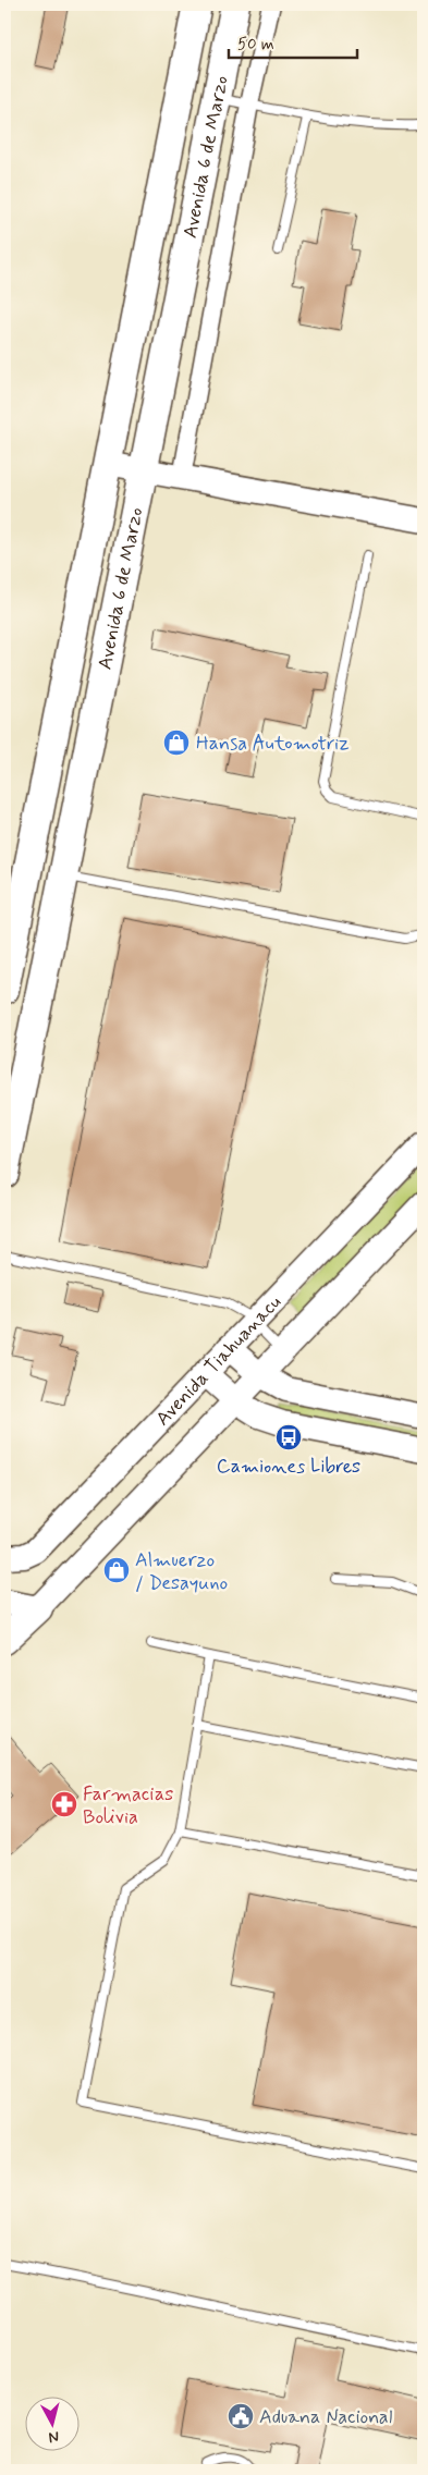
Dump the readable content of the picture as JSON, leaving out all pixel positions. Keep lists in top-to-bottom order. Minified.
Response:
{"streets":{"highway":["Avenida 6 de Marzo"],"main road":["Avenida Tiahuanacu"]},"places":{"shop":["Hansa Automotriz","Almuerzo / Desayuno"],"bus stop":["Camiones Libres"],"pharmacy":["Farmacias Bolivia"],"public building":["Aduana Nacional"]},"scale_bar":"50 m","north":"bottom"}
